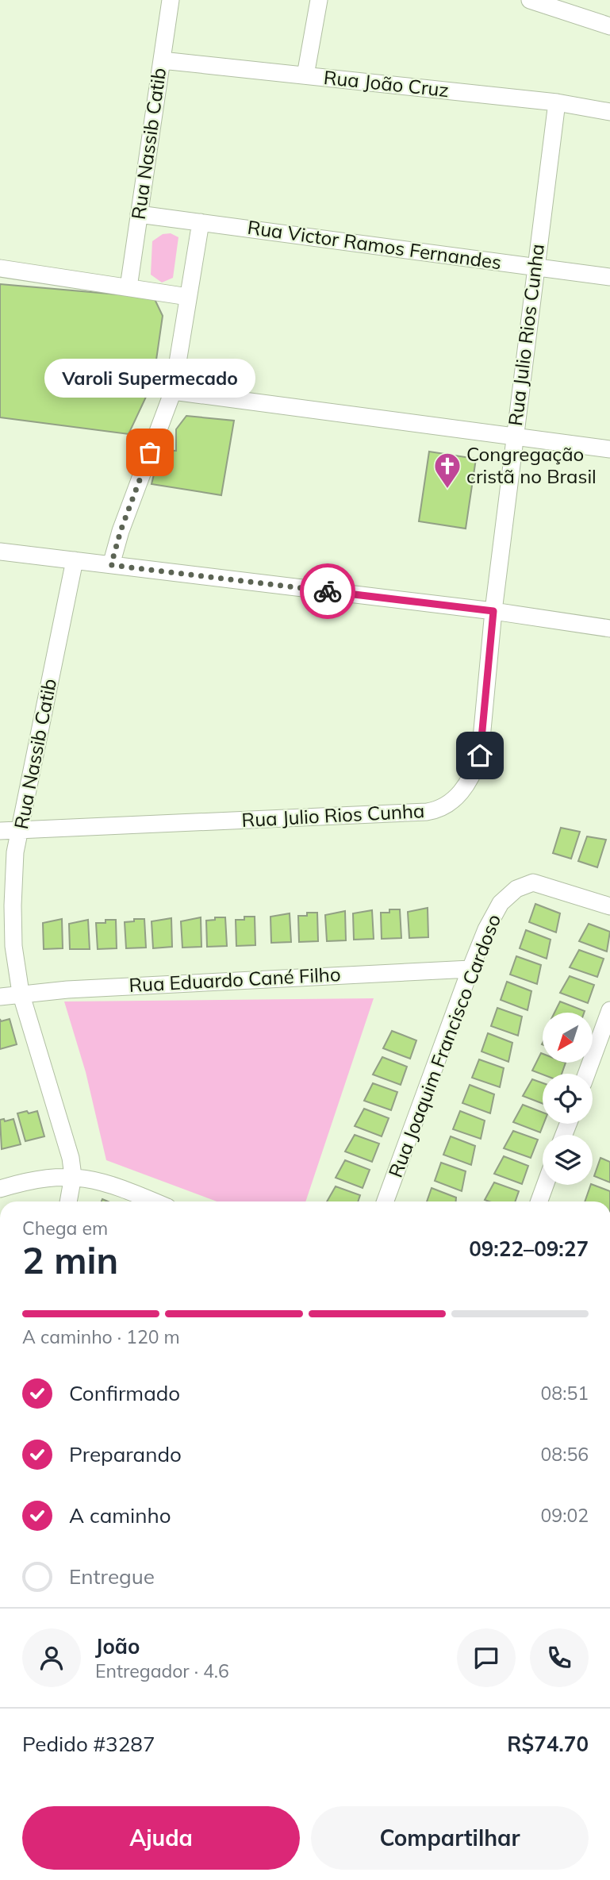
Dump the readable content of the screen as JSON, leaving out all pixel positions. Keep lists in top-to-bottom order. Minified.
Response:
{"streets":{"street":["Rua João Cruz","Rua Nassib Catib","Rua Victor Ramos Fernandes","Rua Julio Rios Cunha","Rua Eduardo Cané Filho","Rua Joaquim Francisco Cardoso"]},"crossings":[["Rua João Cruz","Rua Nassib Catib"],["Rua João Cruz","Rua Julio Rios Cunha"],["Rua Nassib Catib","Rua Victor Ramos Fernandes"],["Rua Nassib Catib","Rua Julio Rios Cunha"],["Rua Nassib Catib","Rua Eduardo Cané Filho"],["Rua Victor Ramos Fernandes","Rua Julio Rios Cunha"],["Rua Eduardo Cané Filho","Rua Joaquim Francisco Cardoso"]],"places":{"other":["Varoli Supermecado"],"church":["Congregação cristã no Brasil"]},"north":"bottom left","page":{"bubble":"Varoli Supermecado","heading":["2 min","Chega em","09:22–09:27"],"panel":["João","Entregador · 4.6","Pedido #3287","R$74.70"],"bar":"A caminho · 120 m","list":[["Confirmado","08:51"],["Preparando","08:56"],["A caminho","09:02"],"Entregue"],"buttons":["Ajuda","Compartilhar"]}}
